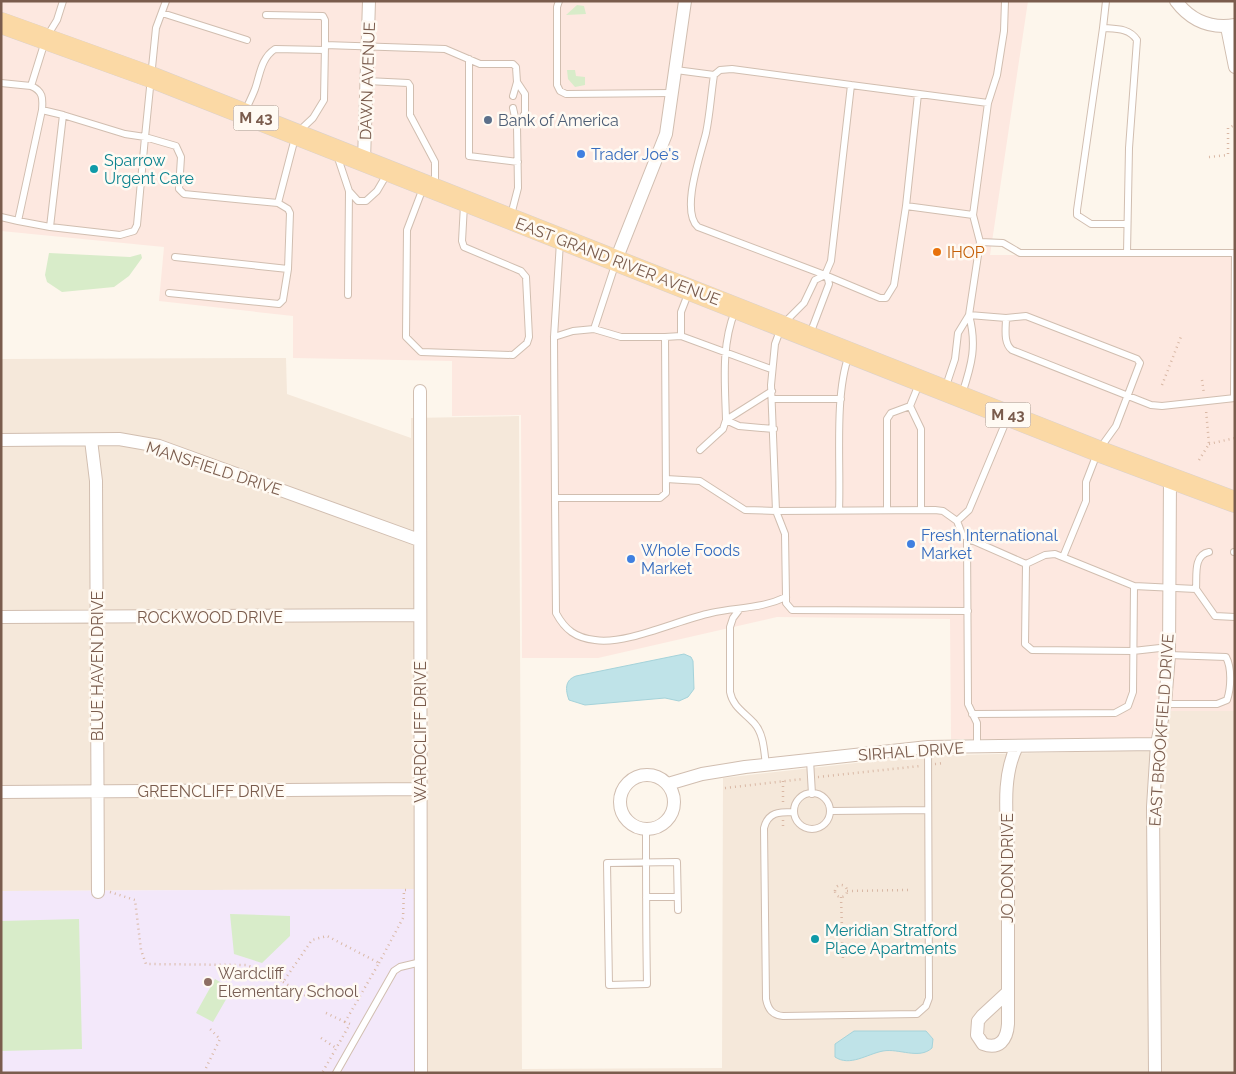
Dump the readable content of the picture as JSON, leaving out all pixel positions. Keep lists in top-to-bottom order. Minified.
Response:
{"streets":{"main road":["M 43","EAST GRAND RIVER AVENUE"],"street":["DAWN AVENUE","MANSFIELD DRIVE","ROCKWOOD DRIVE","BLUE HAVEN DRIVE","EAST BROOKFIELD DRIVE","WARDCLIFF DRIVE","SIRHAL DRIVE","GREENCLIFF DRIVE","JO DON DRIVE"]},"crossings":[["DAWN AVENUE","EAST GRAND RIVER AVENUE"],["EAST GRAND RIVER AVENUE","EAST BROOKFIELD DRIVE"],["MANSFIELD DRIVE","BLUE HAVEN DRIVE"],["MANSFIELD DRIVE","WARDCLIFF DRIVE"],["ROCKWOOD DRIVE","BLUE HAVEN DRIVE"],["ROCKWOOD DRIVE","WARDCLIFF DRIVE"],["BLUE HAVEN DRIVE","GREENCLIFF DRIVE"],["EAST BROOKFIELD DRIVE","SIRHAL DRIVE"],["WARDCLIFF DRIVE","GREENCLIFF DRIVE"],["SIRHAL DRIVE","JO DON DRIVE"]],"places":["Bank of America","Trader Joe's","Sparrow Urgent Care","IHOP","Fresh International Market","Whole Foods Market","Meridian Stratford Place Apartments","Wardcliff Elementary School"]}
